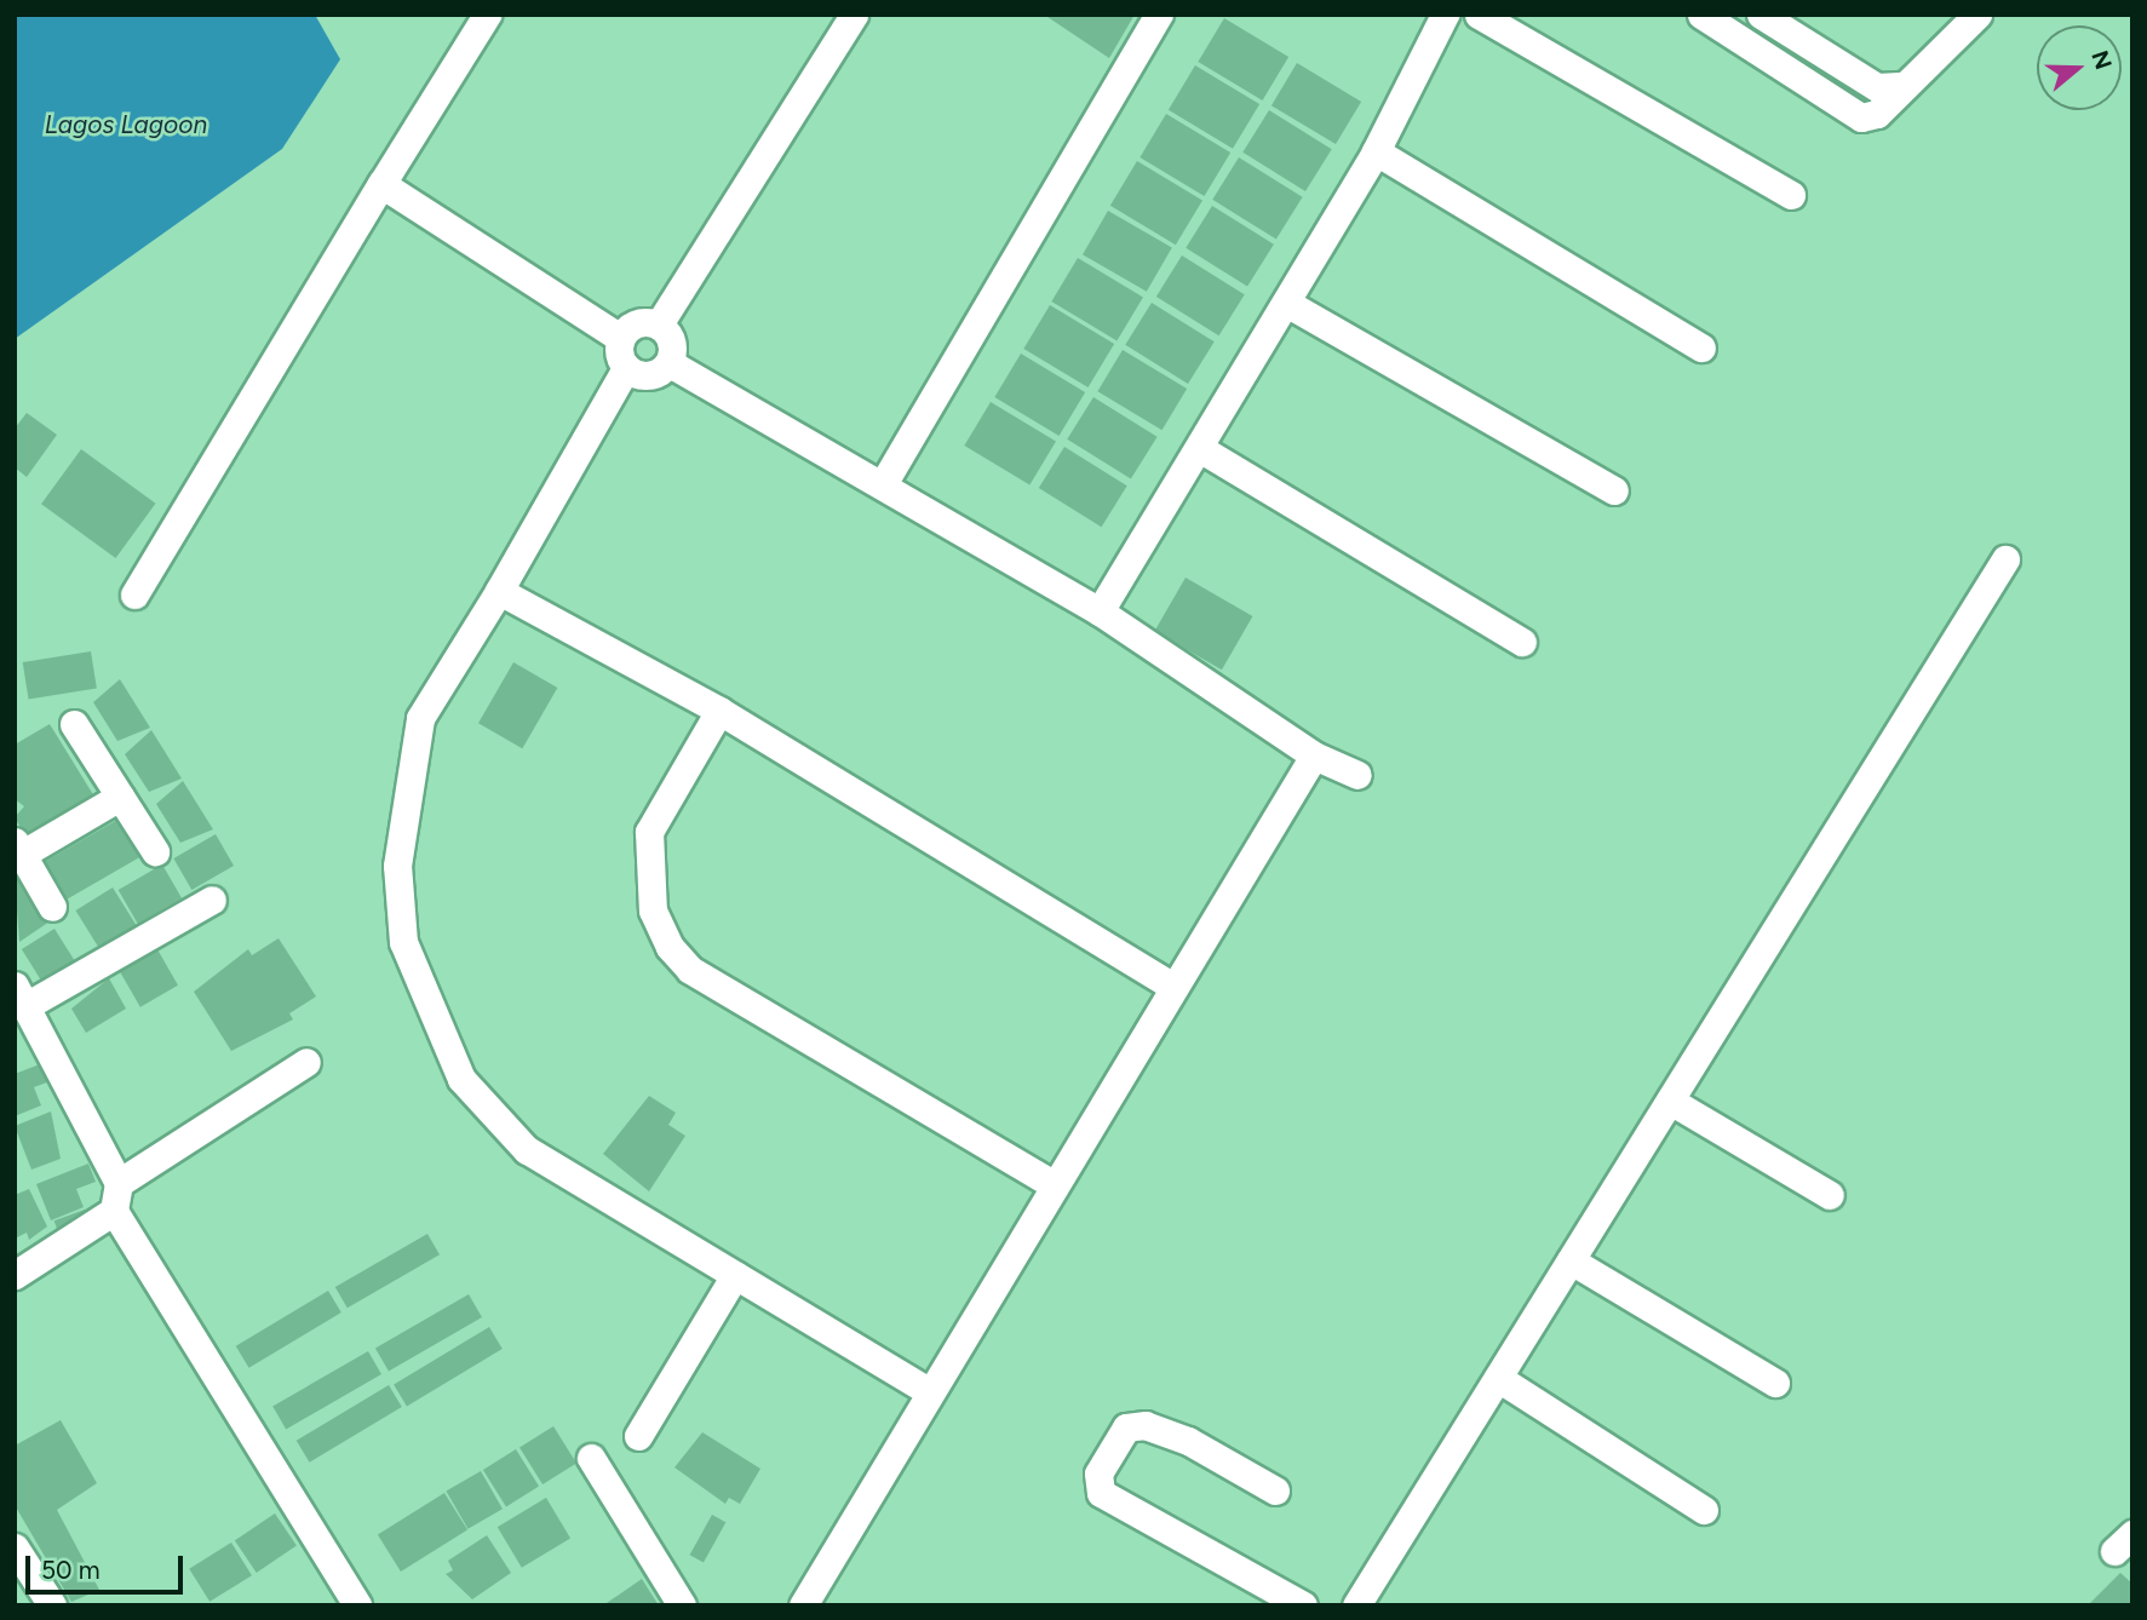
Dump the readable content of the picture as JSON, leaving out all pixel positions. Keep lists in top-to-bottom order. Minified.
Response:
{"water":["Lagos Lagoon"],"scale_bar":"50 m","north":"right"}
